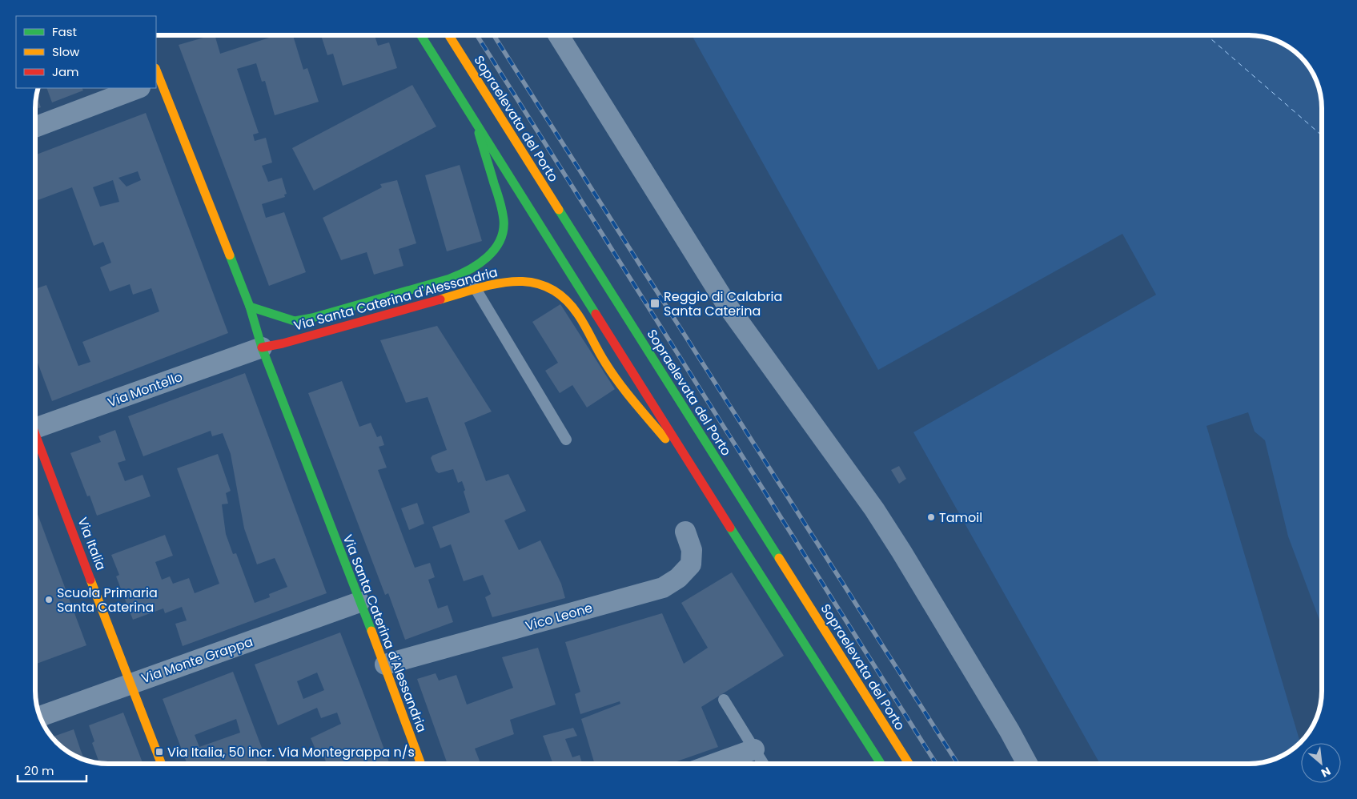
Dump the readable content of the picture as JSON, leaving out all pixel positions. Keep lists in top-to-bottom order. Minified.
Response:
{"streets":{"street":["Sopraelevata del Porto","Via Santa Caterina d'Alessandria","Via Montello","Via Italia","Vico Leone","Via Monte Grappa"]},"crossings":[["Via Santa Caterina d'Alessandria","Via Montello"],["Via Santa Caterina d'Alessandria","Vico Leone"],["Via Santa Caterina d'Alessandria","Via Monte Grappa"],["Via Italia","Via Monte Grappa"]],"places":{"transit":["Reggio di Calabria Santa Caterina","Via Italia, 50 incr. Via Montegrappa n/s"],"other":["Tamoil","Scuola Primaria Santa Caterina"]},"legend":["Fast","Slow","Jam"],"scale_bar":"20 m","north":"bottom right"}
